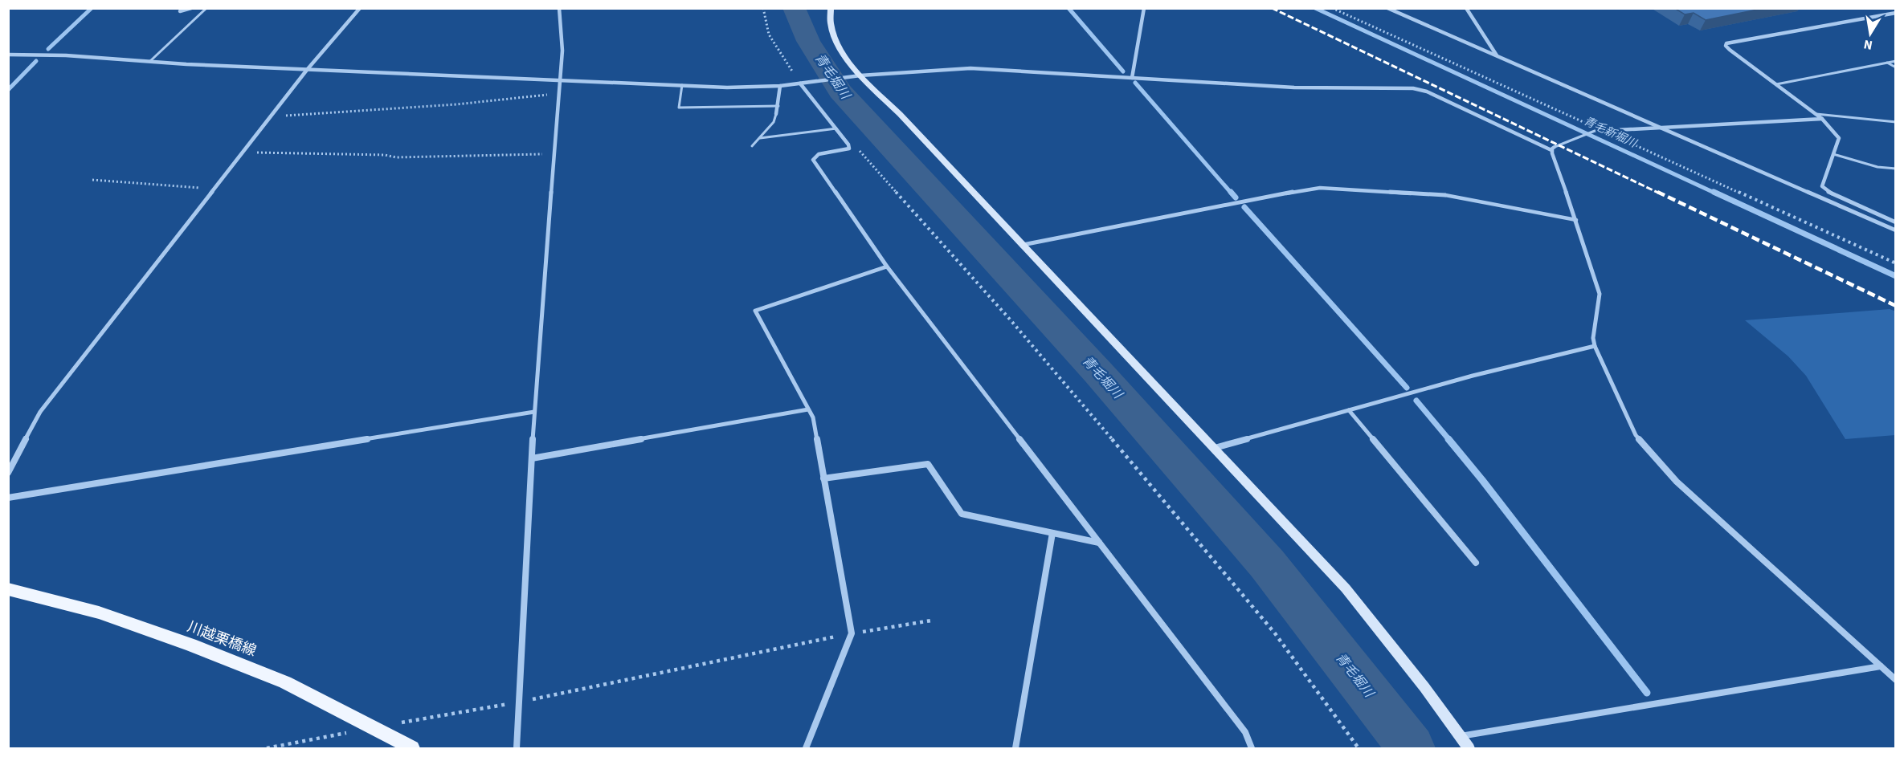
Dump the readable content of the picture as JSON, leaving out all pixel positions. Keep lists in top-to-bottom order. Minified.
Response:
{"streets":{"main road":["川越栗橋線"]},"water":["青毛堀川","青毛新堀川"],"north":"bottom"}
